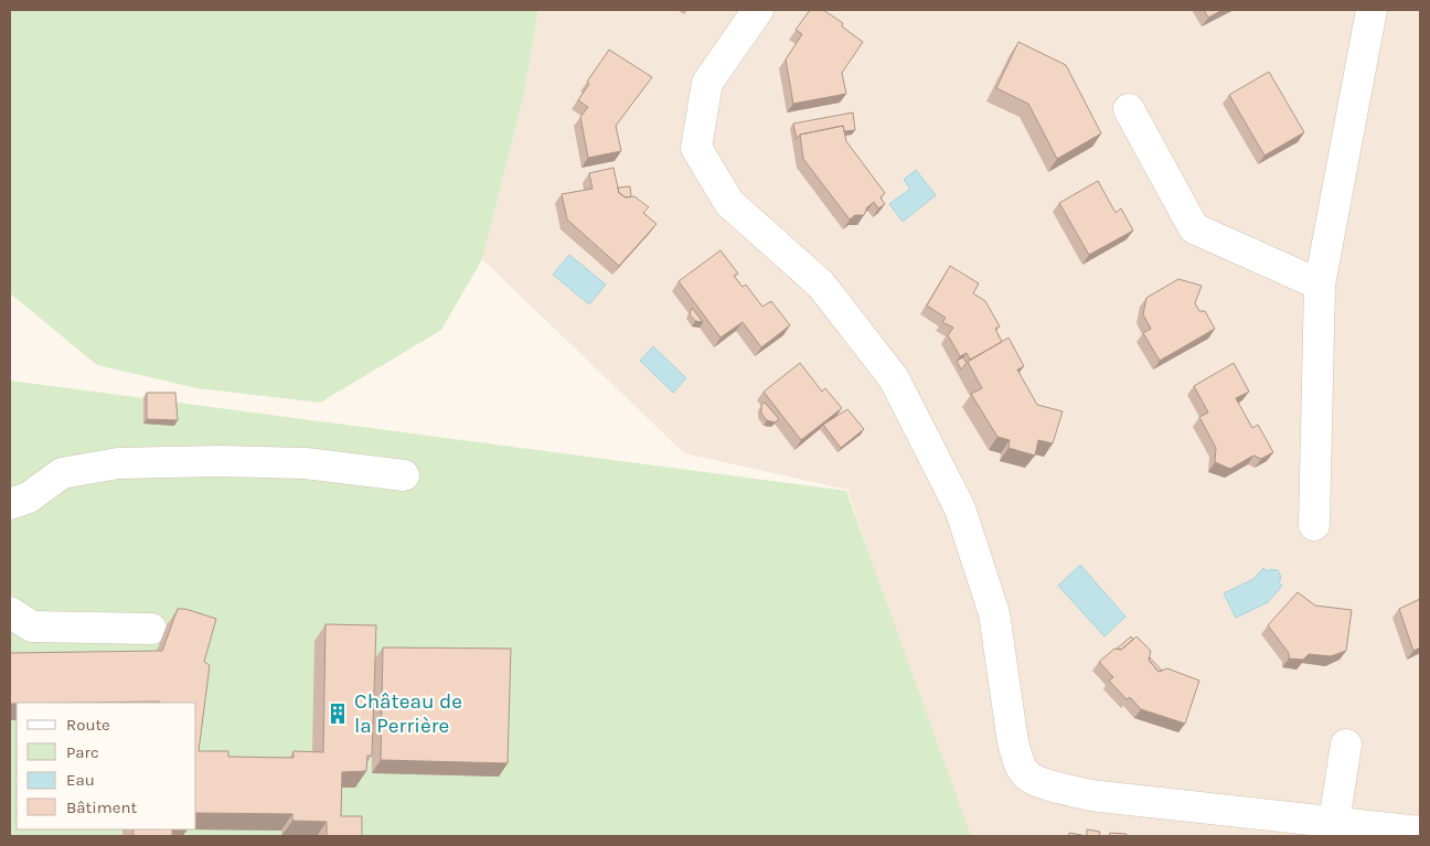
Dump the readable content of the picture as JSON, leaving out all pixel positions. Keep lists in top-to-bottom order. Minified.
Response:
{"places":{"building":["Château de la Perrière"]},"legend":["Route","Parc","Eau","Bâtiment"]}
